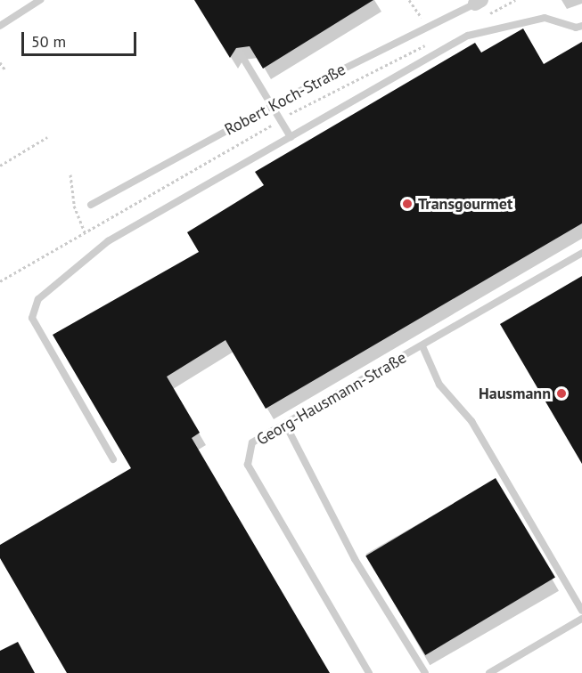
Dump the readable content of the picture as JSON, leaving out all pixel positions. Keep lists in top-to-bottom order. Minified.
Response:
{"streets":{"lane":["Robert Koch-Straße","Georg-Hausmann-Straße"]},"places":["Transgourmet","Hausmann"],"scale_bar":"50 m"}
